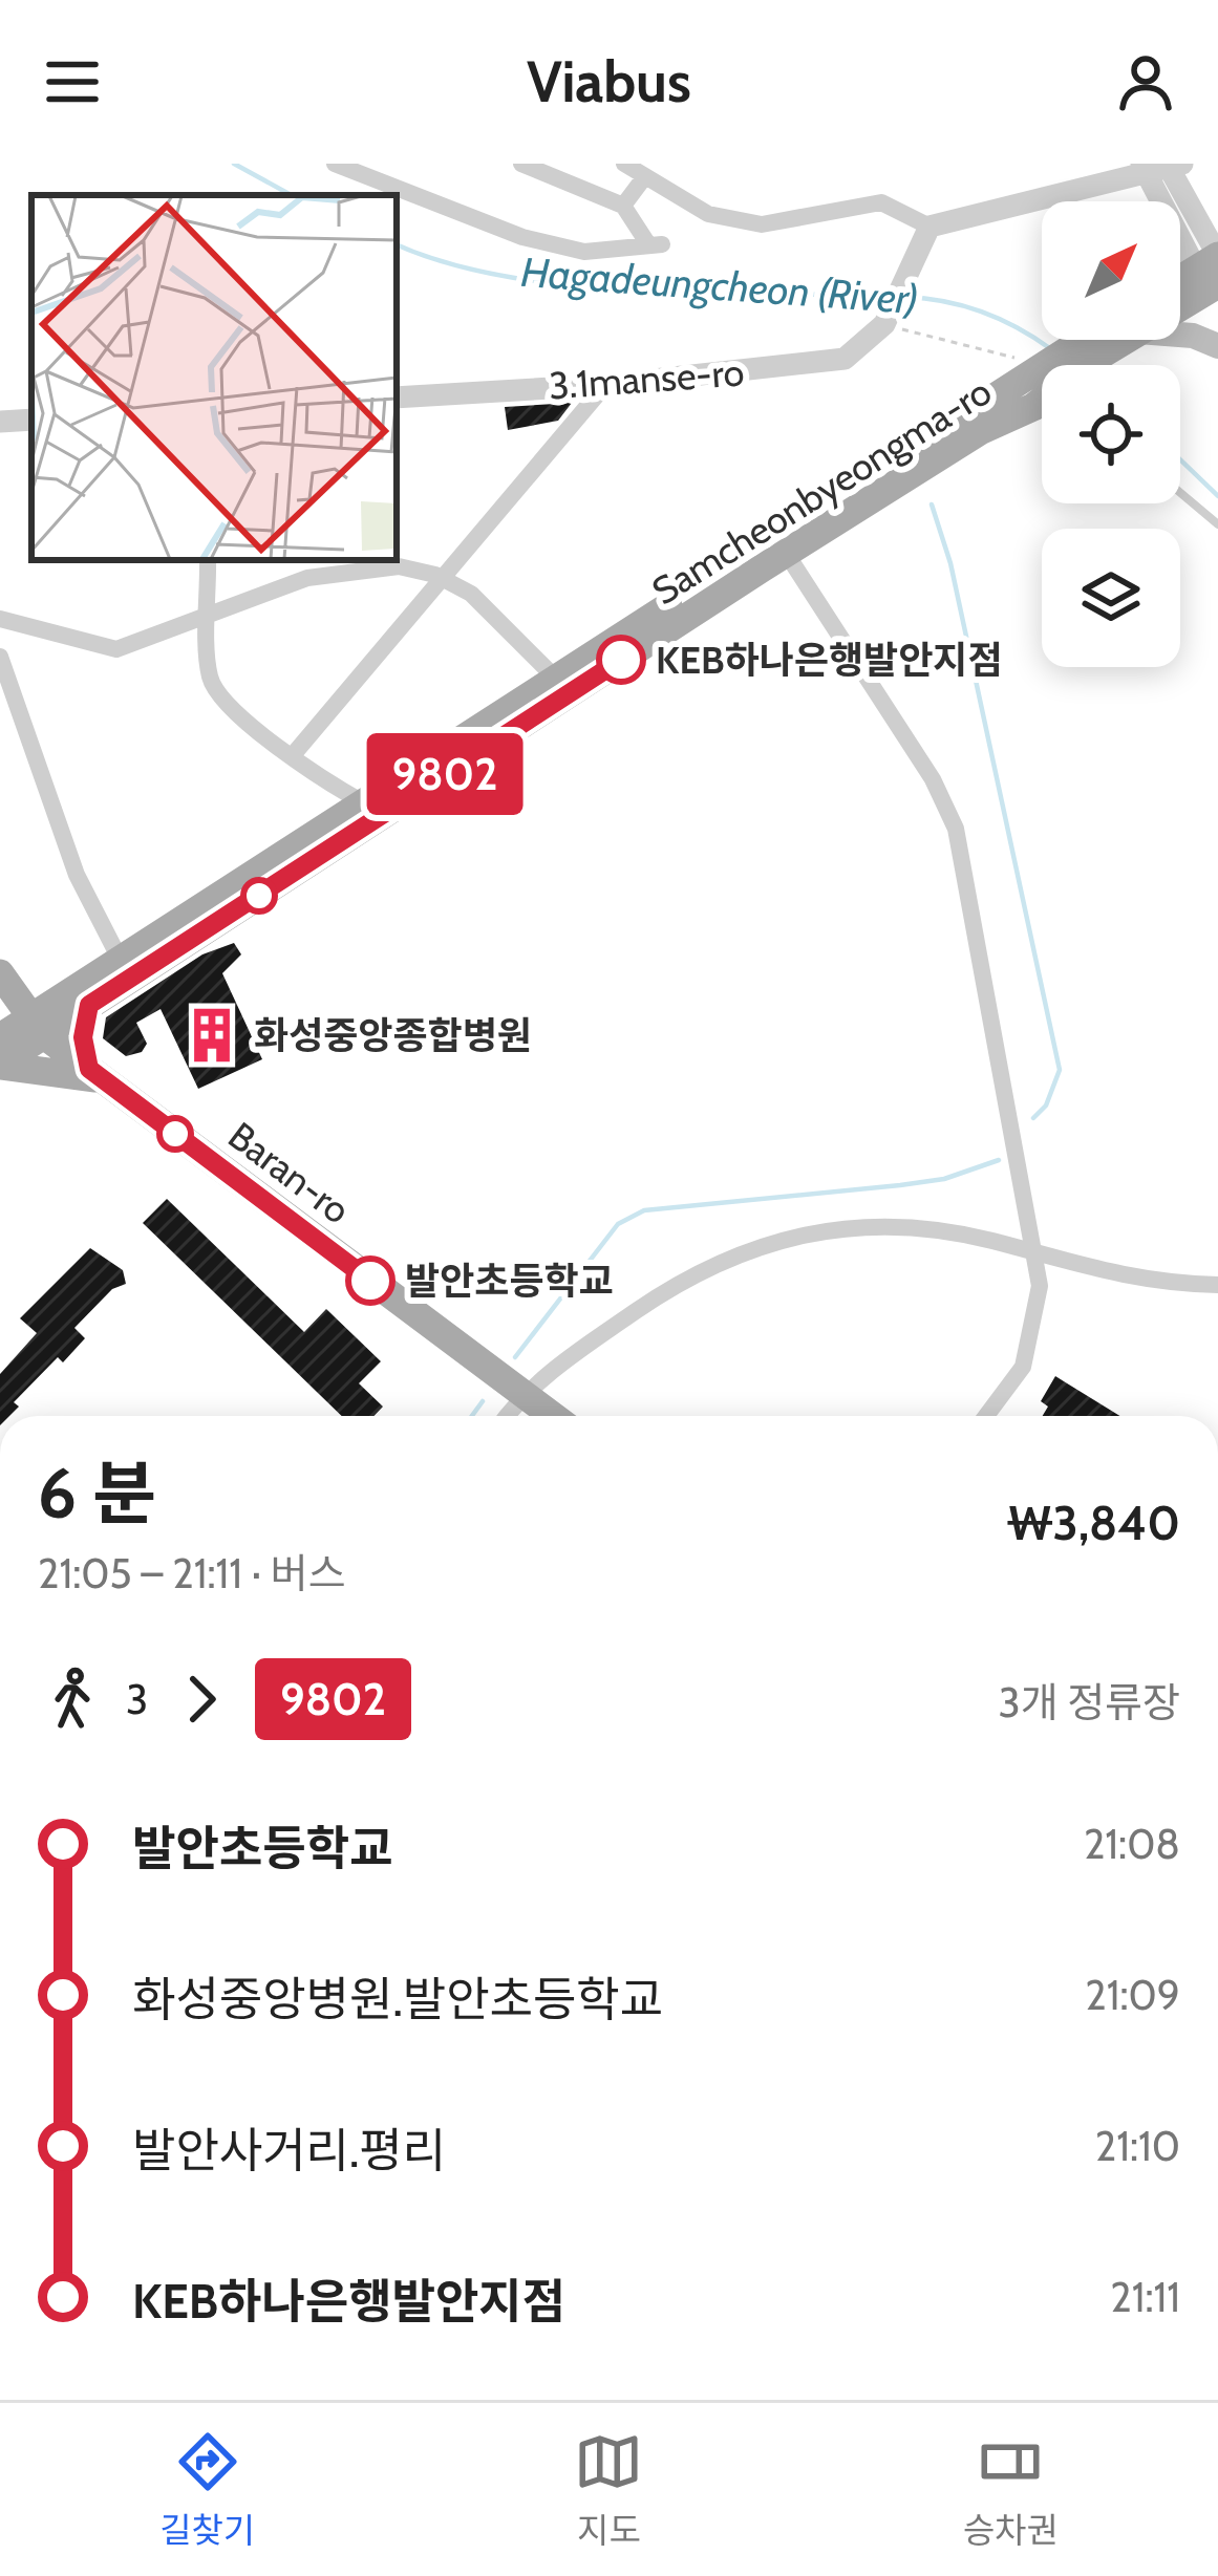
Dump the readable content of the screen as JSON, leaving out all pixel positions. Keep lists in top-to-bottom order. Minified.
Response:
{"streets":{"main road":["Samcheonbyeongma-ro","Baran-ro"],"street":["3.1manse-ro"]},"crossings":[["Samcheonbyeongma-ro","Baran-ro"]],"water":["Hagadeungcheon (River)"],"places":{"other":["KEB하나은행발안지점","발안초등학교"],"building":["화성중앙종합병원"]},"lines":["bus line 9802"],"north":"top right","page":{"header":"Viabus","on_map":"9802","heading":["6 분","21:05 – 21:11 · 버스","₩3,840"],"legs":["3","9802","3개 정류장"],"list":[{"name":"발안초등학교","value":"21:08"},{"name":"화성중앙병원.발안초등학교","value":"21:09"},{"name":"발안사거리.평리","value":"21:10"},{"name":"KEB하나은행발안지점","value":"21:11"}],"tabs":["길찾기","지도","승차권"]}}
